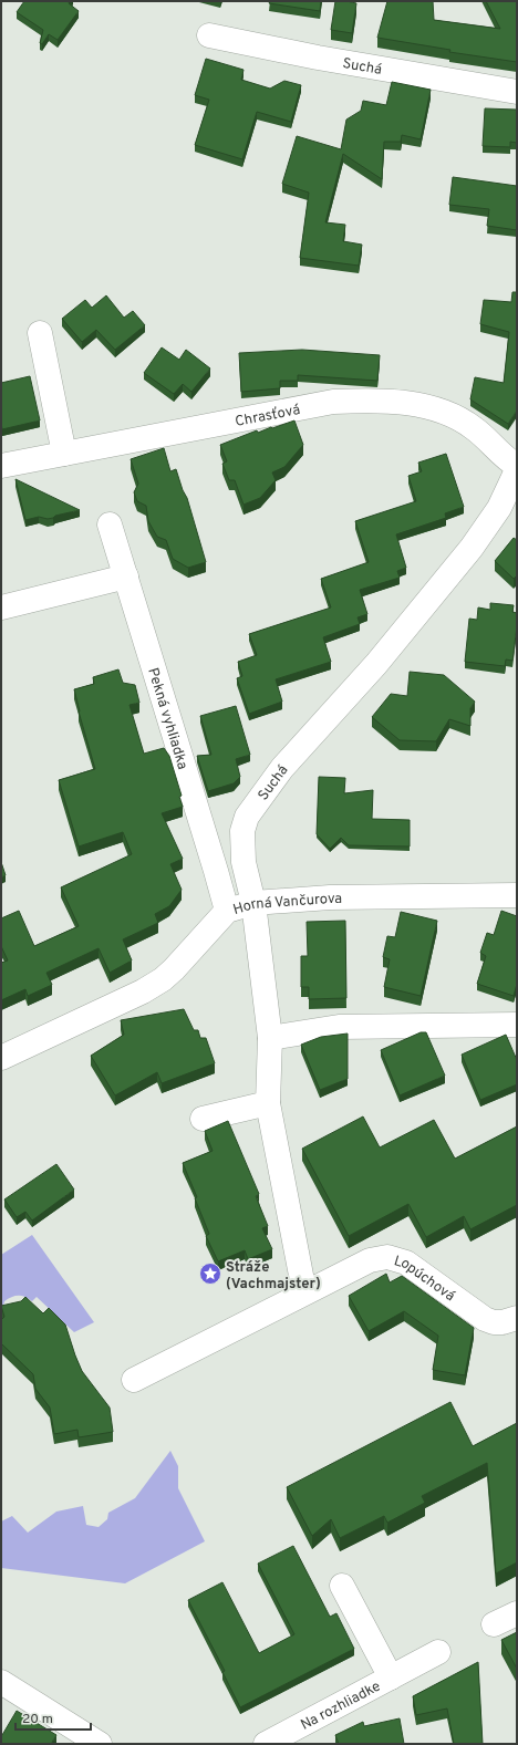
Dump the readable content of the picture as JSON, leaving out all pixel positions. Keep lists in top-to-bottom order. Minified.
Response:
{"streets":{"street":["Suchá","Chrasťová","Pekná vyhliadka","Horná Vančurova","Lopúchová","Na rozhliadke"]},"crossings":[["Suchá","Horná Vančurova"],["Pekná vyhliadka","Horná Vančurova"]],"places":{"place":["Stráže (Vachmajster)"]},"scale_bar":"20 m"}
